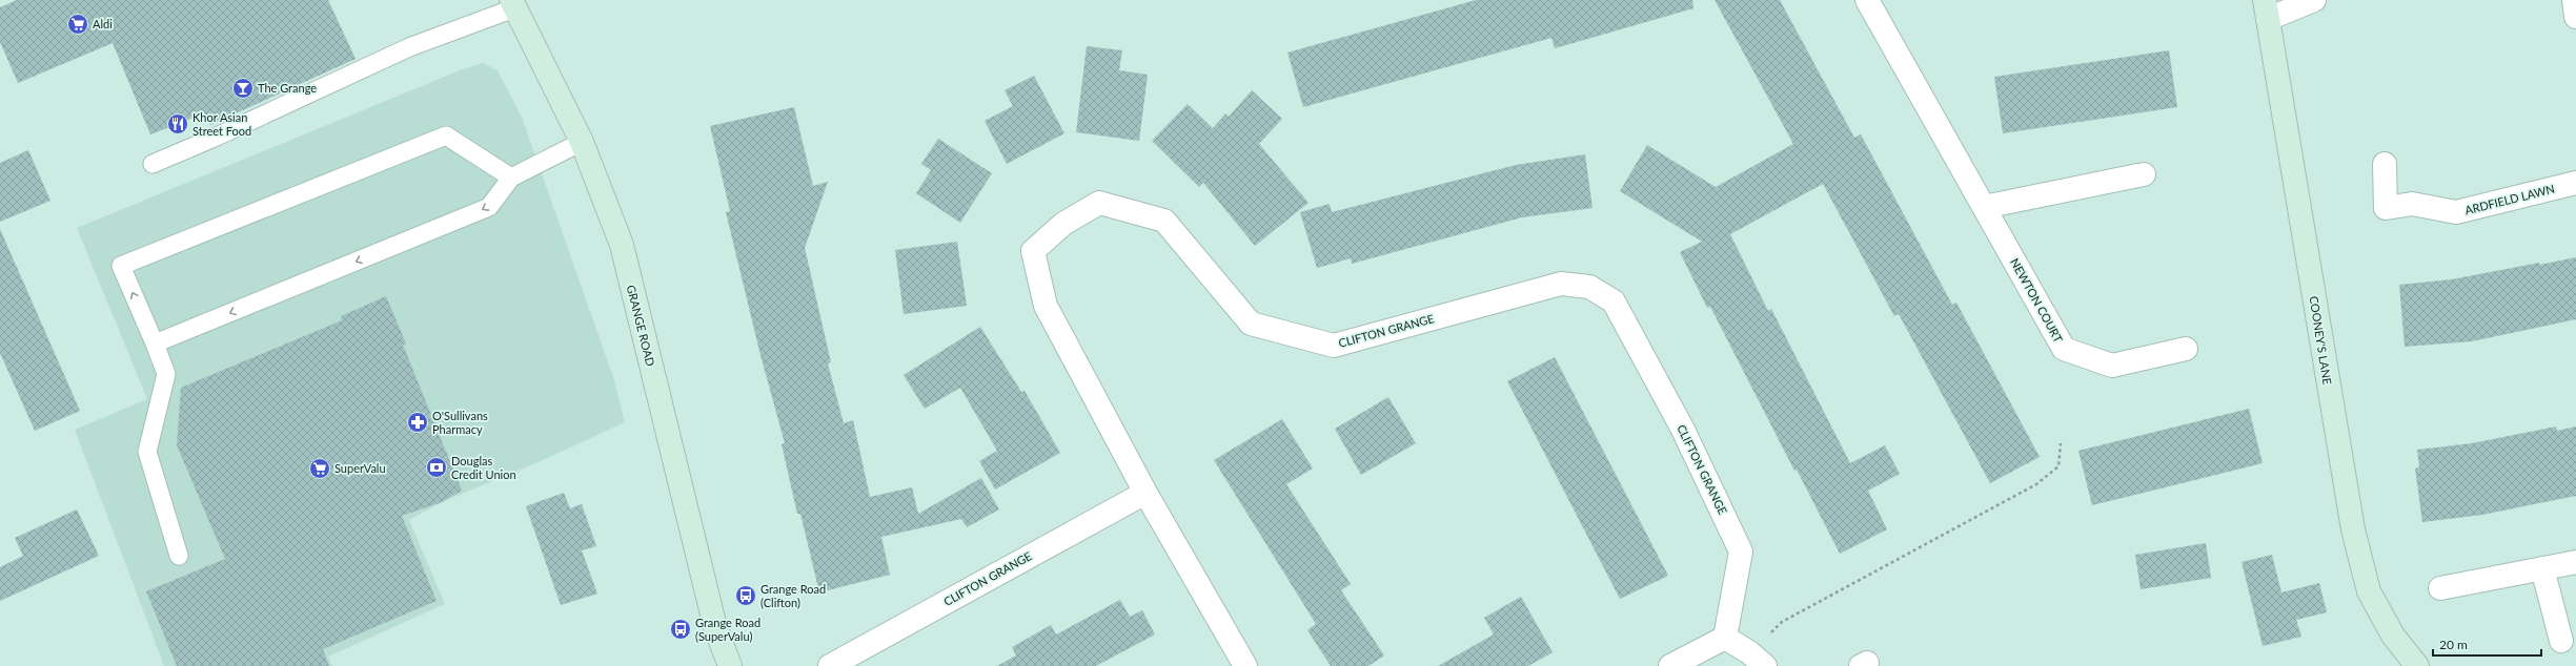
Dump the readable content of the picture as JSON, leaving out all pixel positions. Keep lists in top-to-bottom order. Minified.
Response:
{"streets":{"main road":["GRANGE ROAD","COONEY'S LANE"],"street":["ARDFIELD LAWN","NEWTON COURT","CLIFTON GRANGE"]},"places":{"supermarket":["Aldi","SuperValu"],"bar":["The Grange"],"restaurant":["Khor Asian Street Food"],"pharmacy":["O'Sullivans Pharmacy"],"bank":["Douglas Credit Union"],"bus stop":["Grange Road (Clifton)","Grange Road (SuperValu)"]},"scale_bar":"20 m"}
